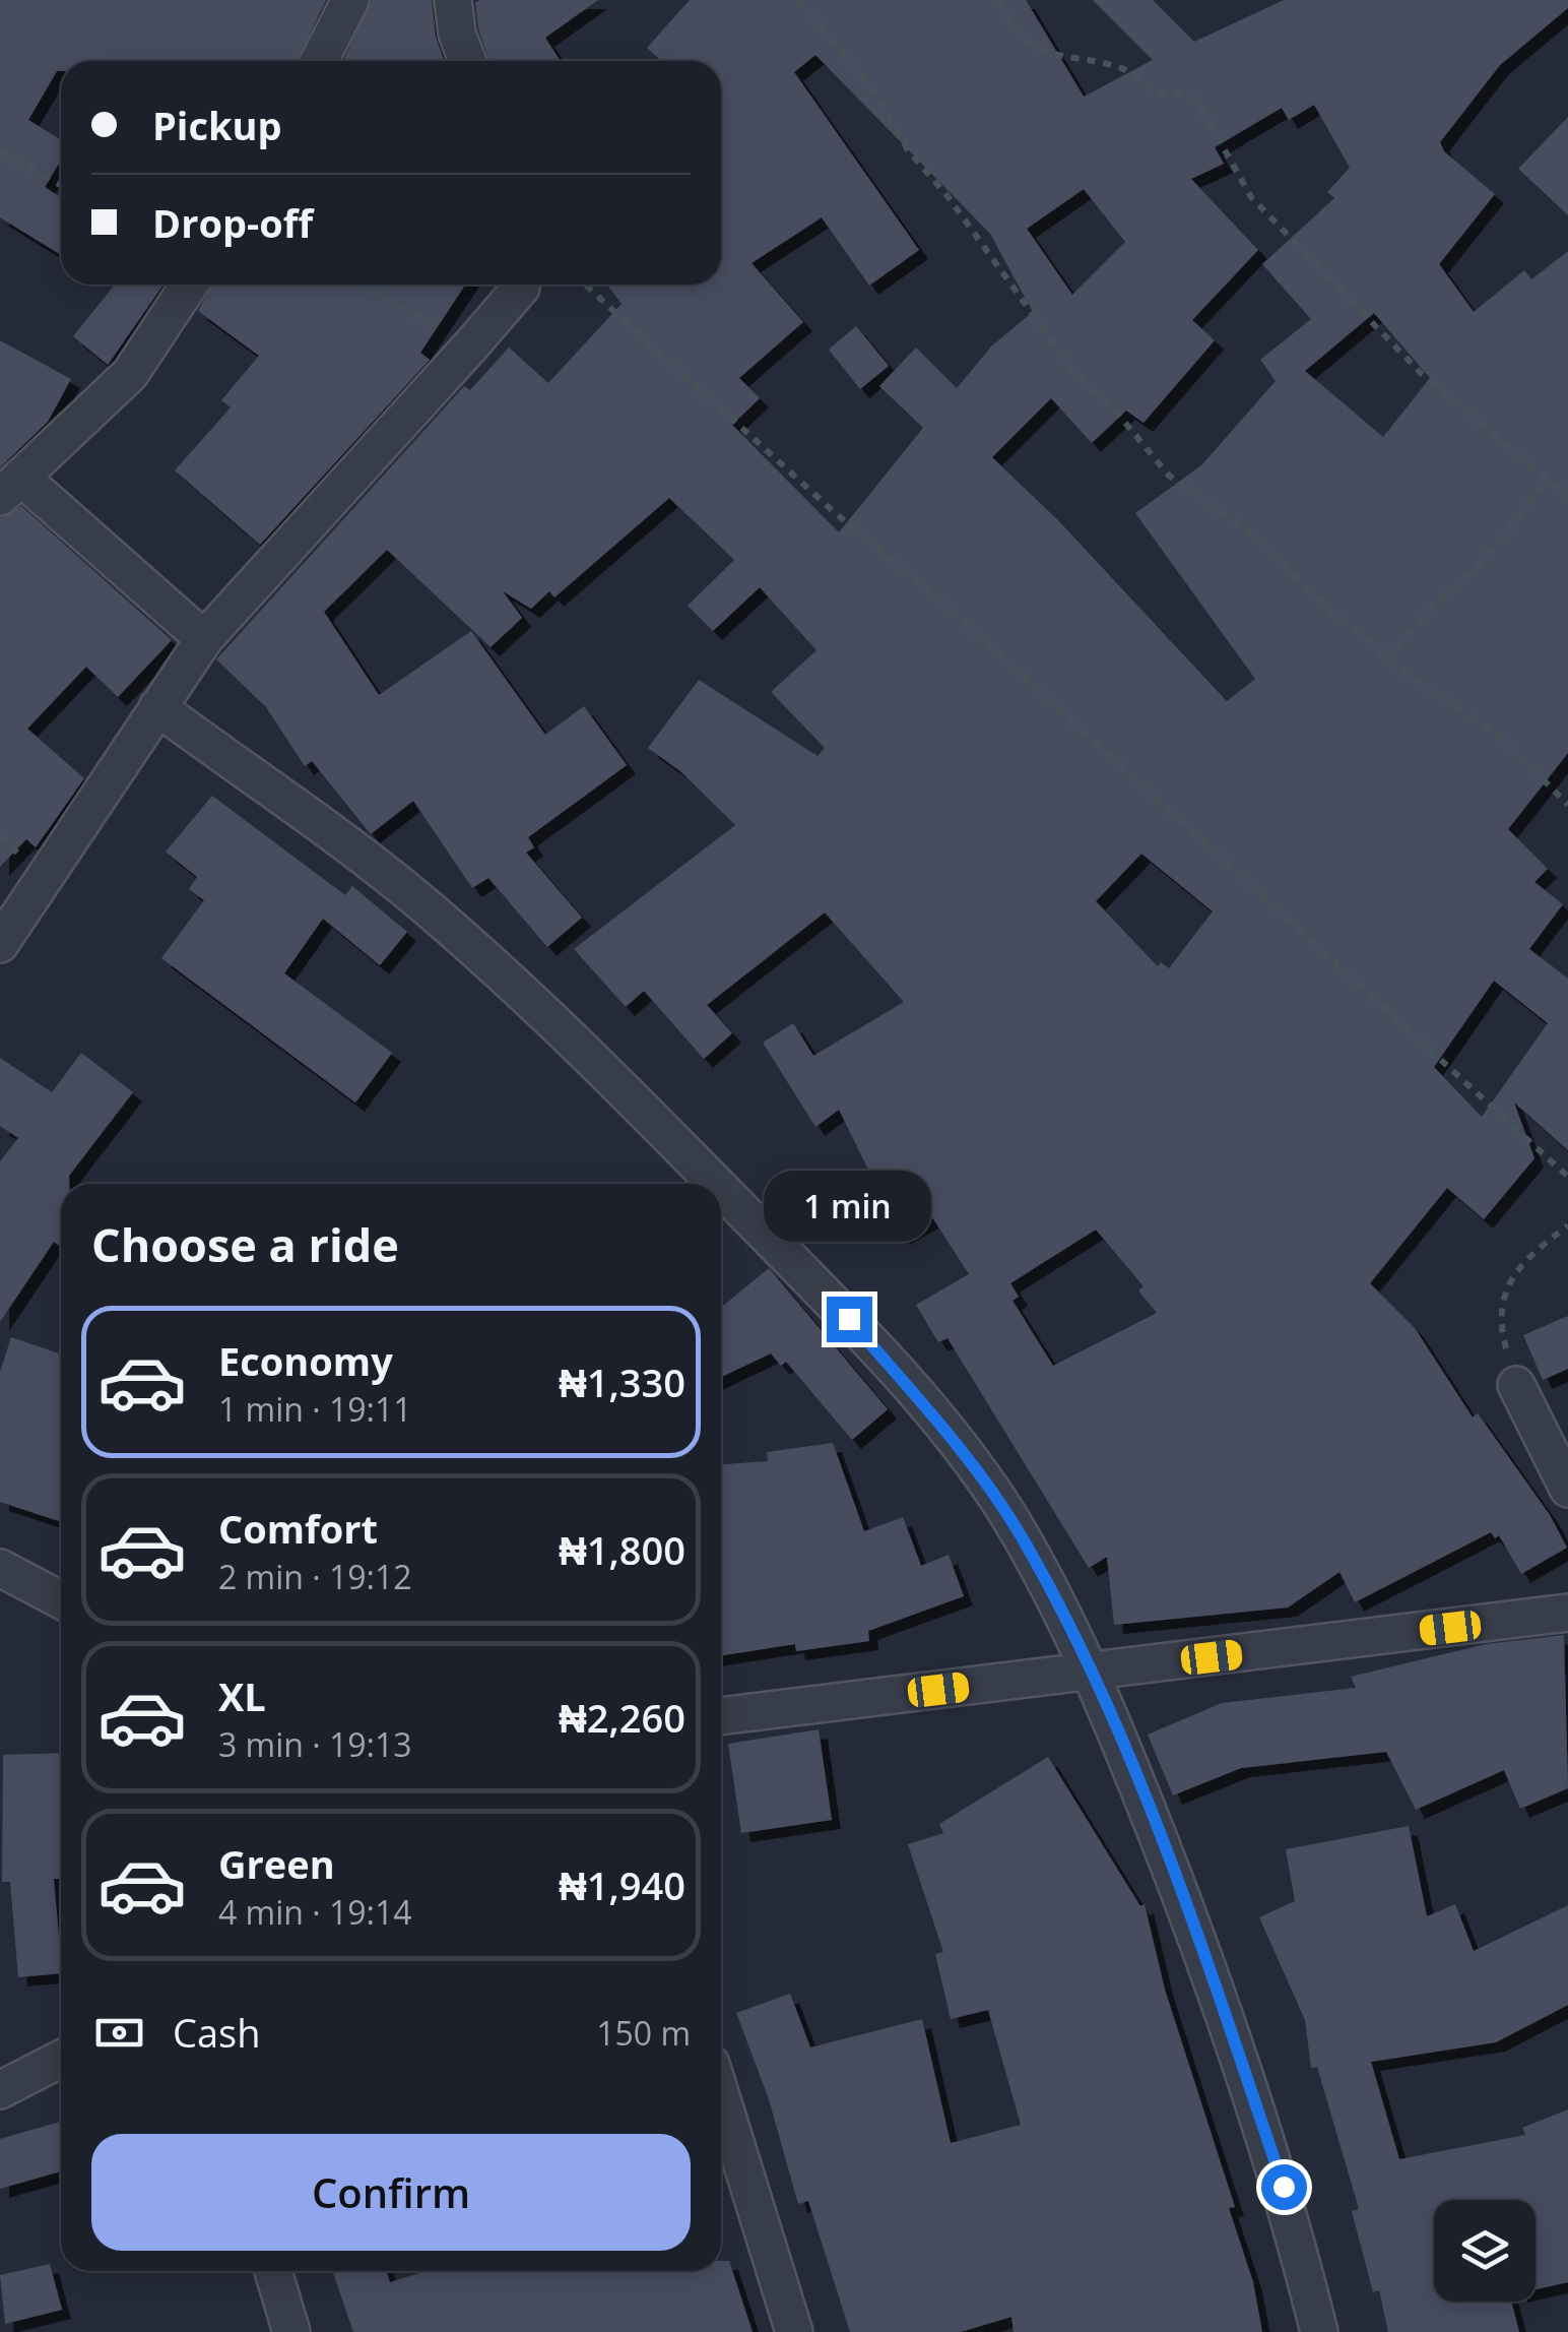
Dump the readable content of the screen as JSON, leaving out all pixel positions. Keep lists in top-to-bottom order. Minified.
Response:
{"page":{"banner":["Pickup","Drop-off"],"bubble":"1 min","heading":"Choose a ride","list":[{"name":"Economy","note":"1 min · 19:11","value":"₦1,330"},{"name":"Comfort","note":"2 min · 19:12","value":"₦1,800"},{"name":"XL","note":"3 min · 19:13","value":"₦2,260"},{"name":"Green","note":"4 min · 19:14","value":"₦1,940"}],"pay":["Cash","150 m"],"buttons":"Confirm"}}
